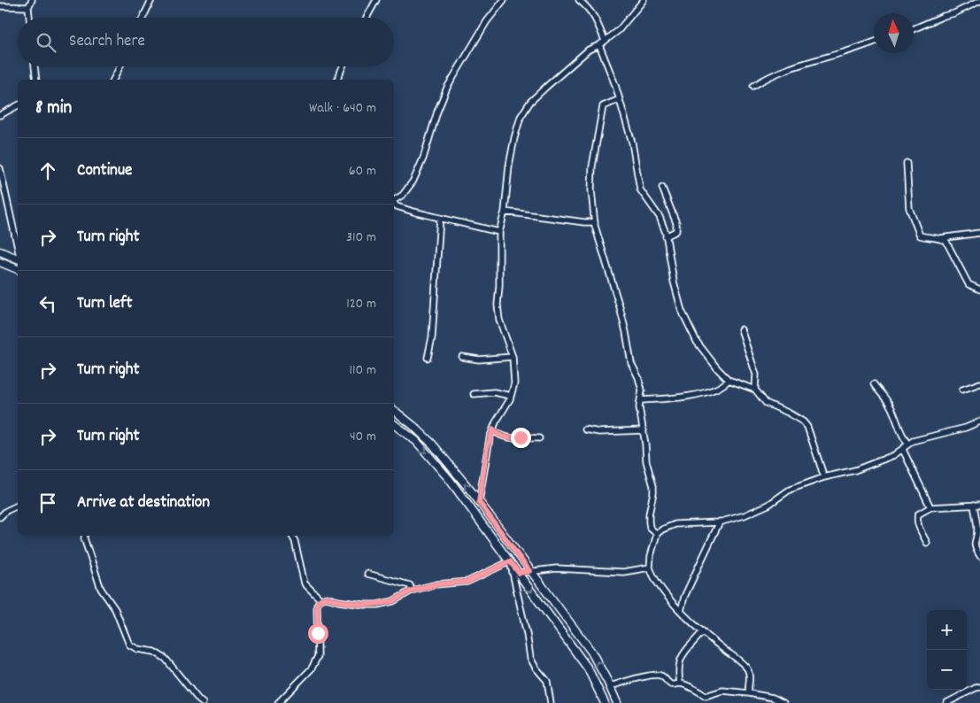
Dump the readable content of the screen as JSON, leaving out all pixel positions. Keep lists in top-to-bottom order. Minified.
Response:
{"north":"top","page":{"search":"Search here","heading":["8 min","Walk · 640 m"],"list":[["Continue","60 m"],["Turn right","310 m"],["Turn left","120 m"],["Turn right","110 m"],["Turn right","40 m"],"Arrive at destination"],"map_buttons":["+","−"]}}
